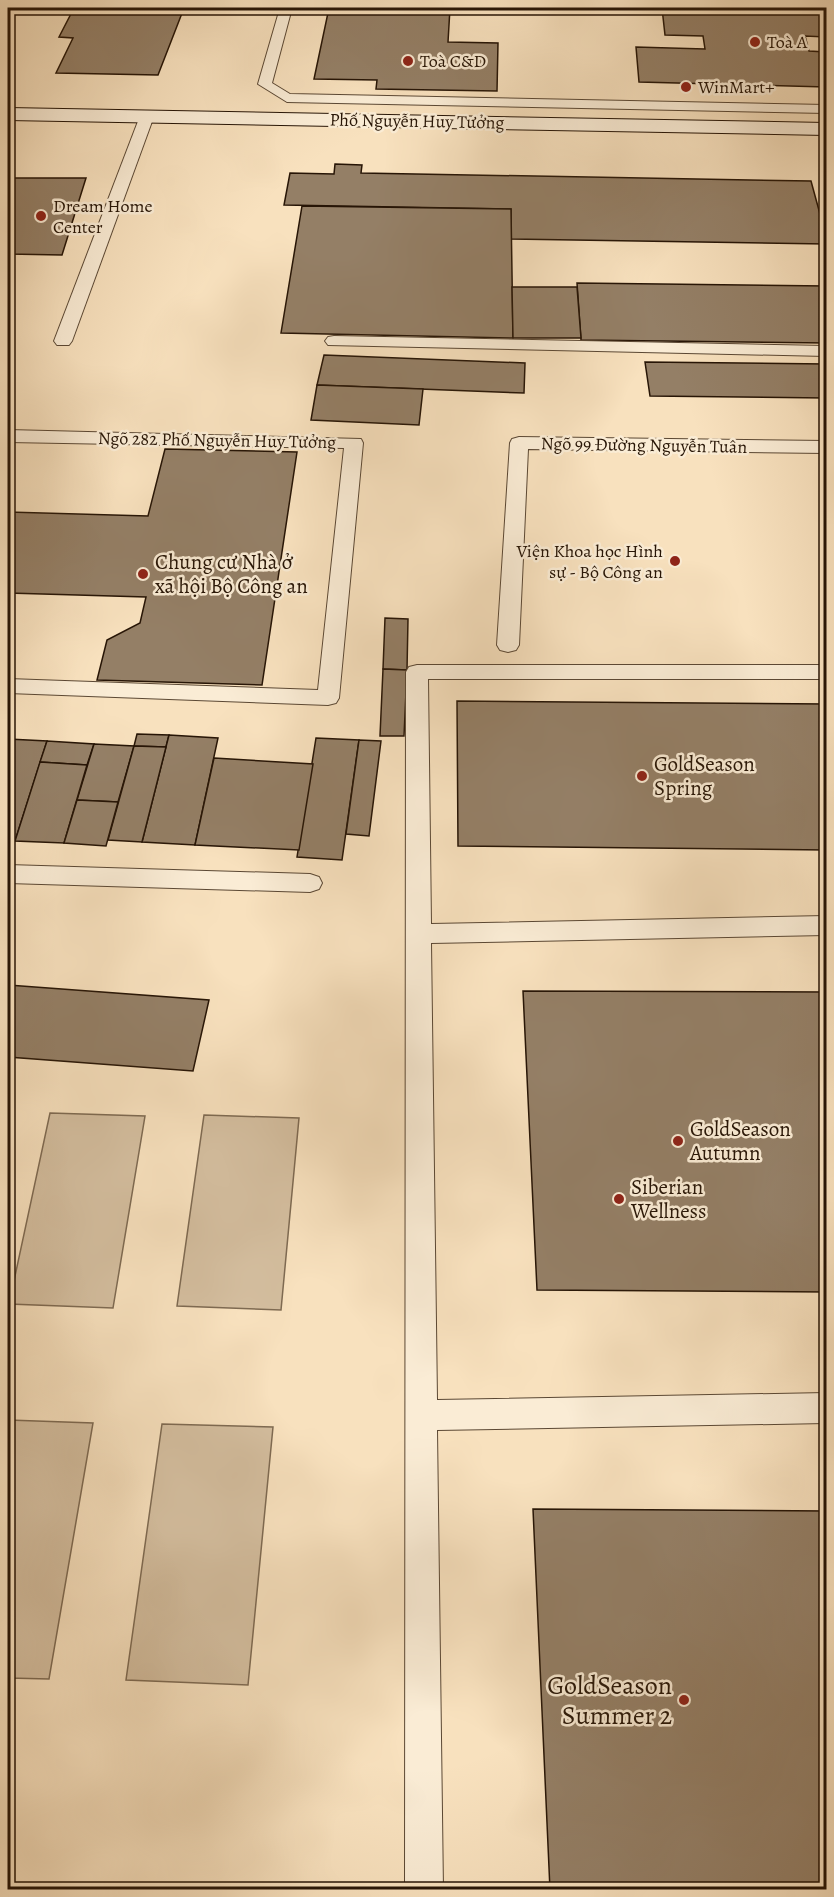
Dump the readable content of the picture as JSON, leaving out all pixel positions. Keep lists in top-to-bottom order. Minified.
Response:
{"streets":{"street":["Phố Nguyễn Huy Tưởng"],"lane":["Ngõ 282 Phố Nguyễn Huy Tưởng","Ngõ 99 Đường Nguyễn Tuân"]},"places":["Toà A","Toà C&D","WinMart+","Dream Home Center","Viện Khoa học Hình sự - Bộ Công an","Chung cư Nhà ở xã hội Bộ Công an","GoldSeason Spring","GoldSeason Autumn","Siberian Wellness","GoldSeason Summer 2"]}
